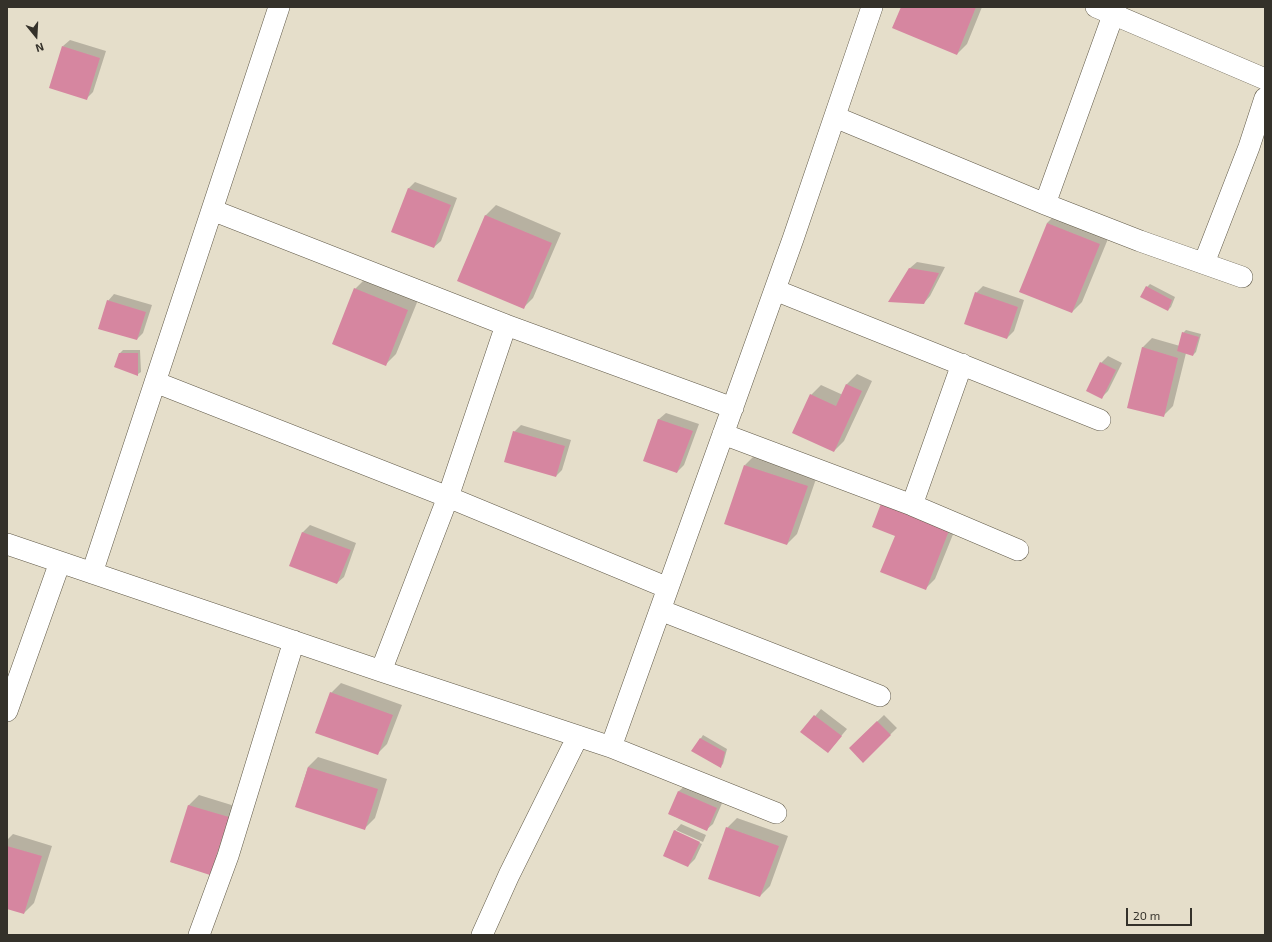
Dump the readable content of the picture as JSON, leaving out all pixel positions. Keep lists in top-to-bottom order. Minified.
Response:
{"scale_bar":"20 m","north":"bottom"}
